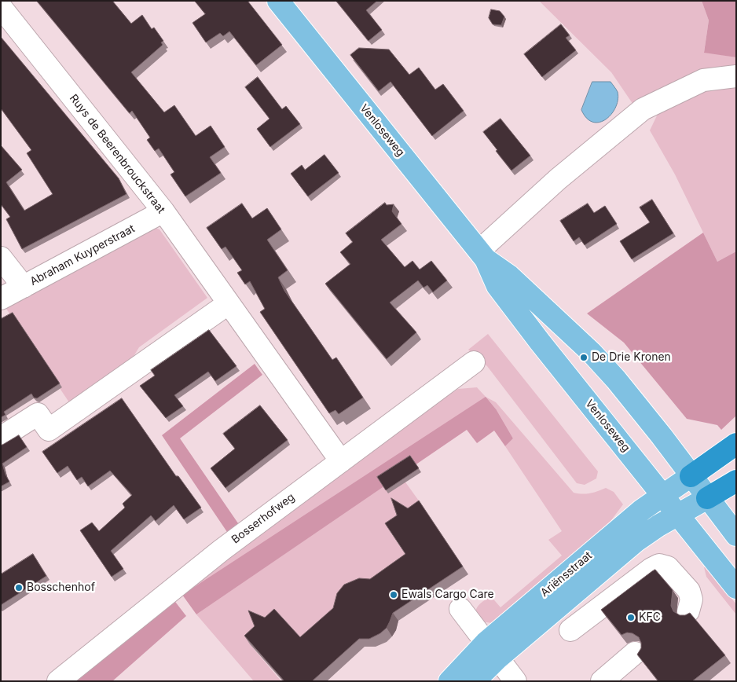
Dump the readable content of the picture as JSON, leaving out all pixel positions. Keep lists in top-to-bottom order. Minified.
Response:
{"streets":{"main road":["Venloseweg","Ariënsstraat"],"street":["Ruys de Beerenbrouckstraat","Abraham Kuyperstraat","Bosserhofweg"]},"crossings":[["Venloseweg","Ariënsstraat"],["Ruys de Beerenbrouckstraat","Abraham Kuyperstraat"],["Ruys de Beerenbrouckstraat","Bosserhofweg"]],"places":["De Drie Kronen","Bosschenhof","Ewals Cargo Care","KFC"]}
